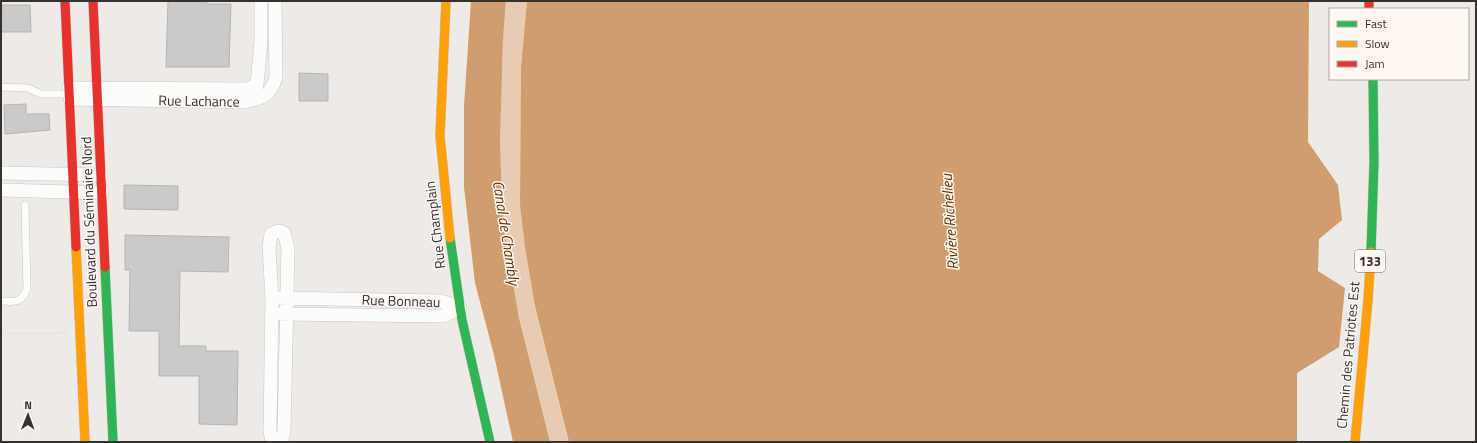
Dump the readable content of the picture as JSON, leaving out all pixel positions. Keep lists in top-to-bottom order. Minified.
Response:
{"streets":{"main road":["Boulevard du Séminaire Nord","Rue Champlain","133","Chemin des Patriotes Est"],"street":["Rue Lachance","Rue Bonneau"]},"crossings":[["Rue Lachance","Boulevard du Séminaire Nord"],["Rue Champlain","Rue Bonneau"]],"water":["Rivière Richelieu","Canal de Chambly"],"legend":["Fast","Slow","Jam"],"north":"top"}
